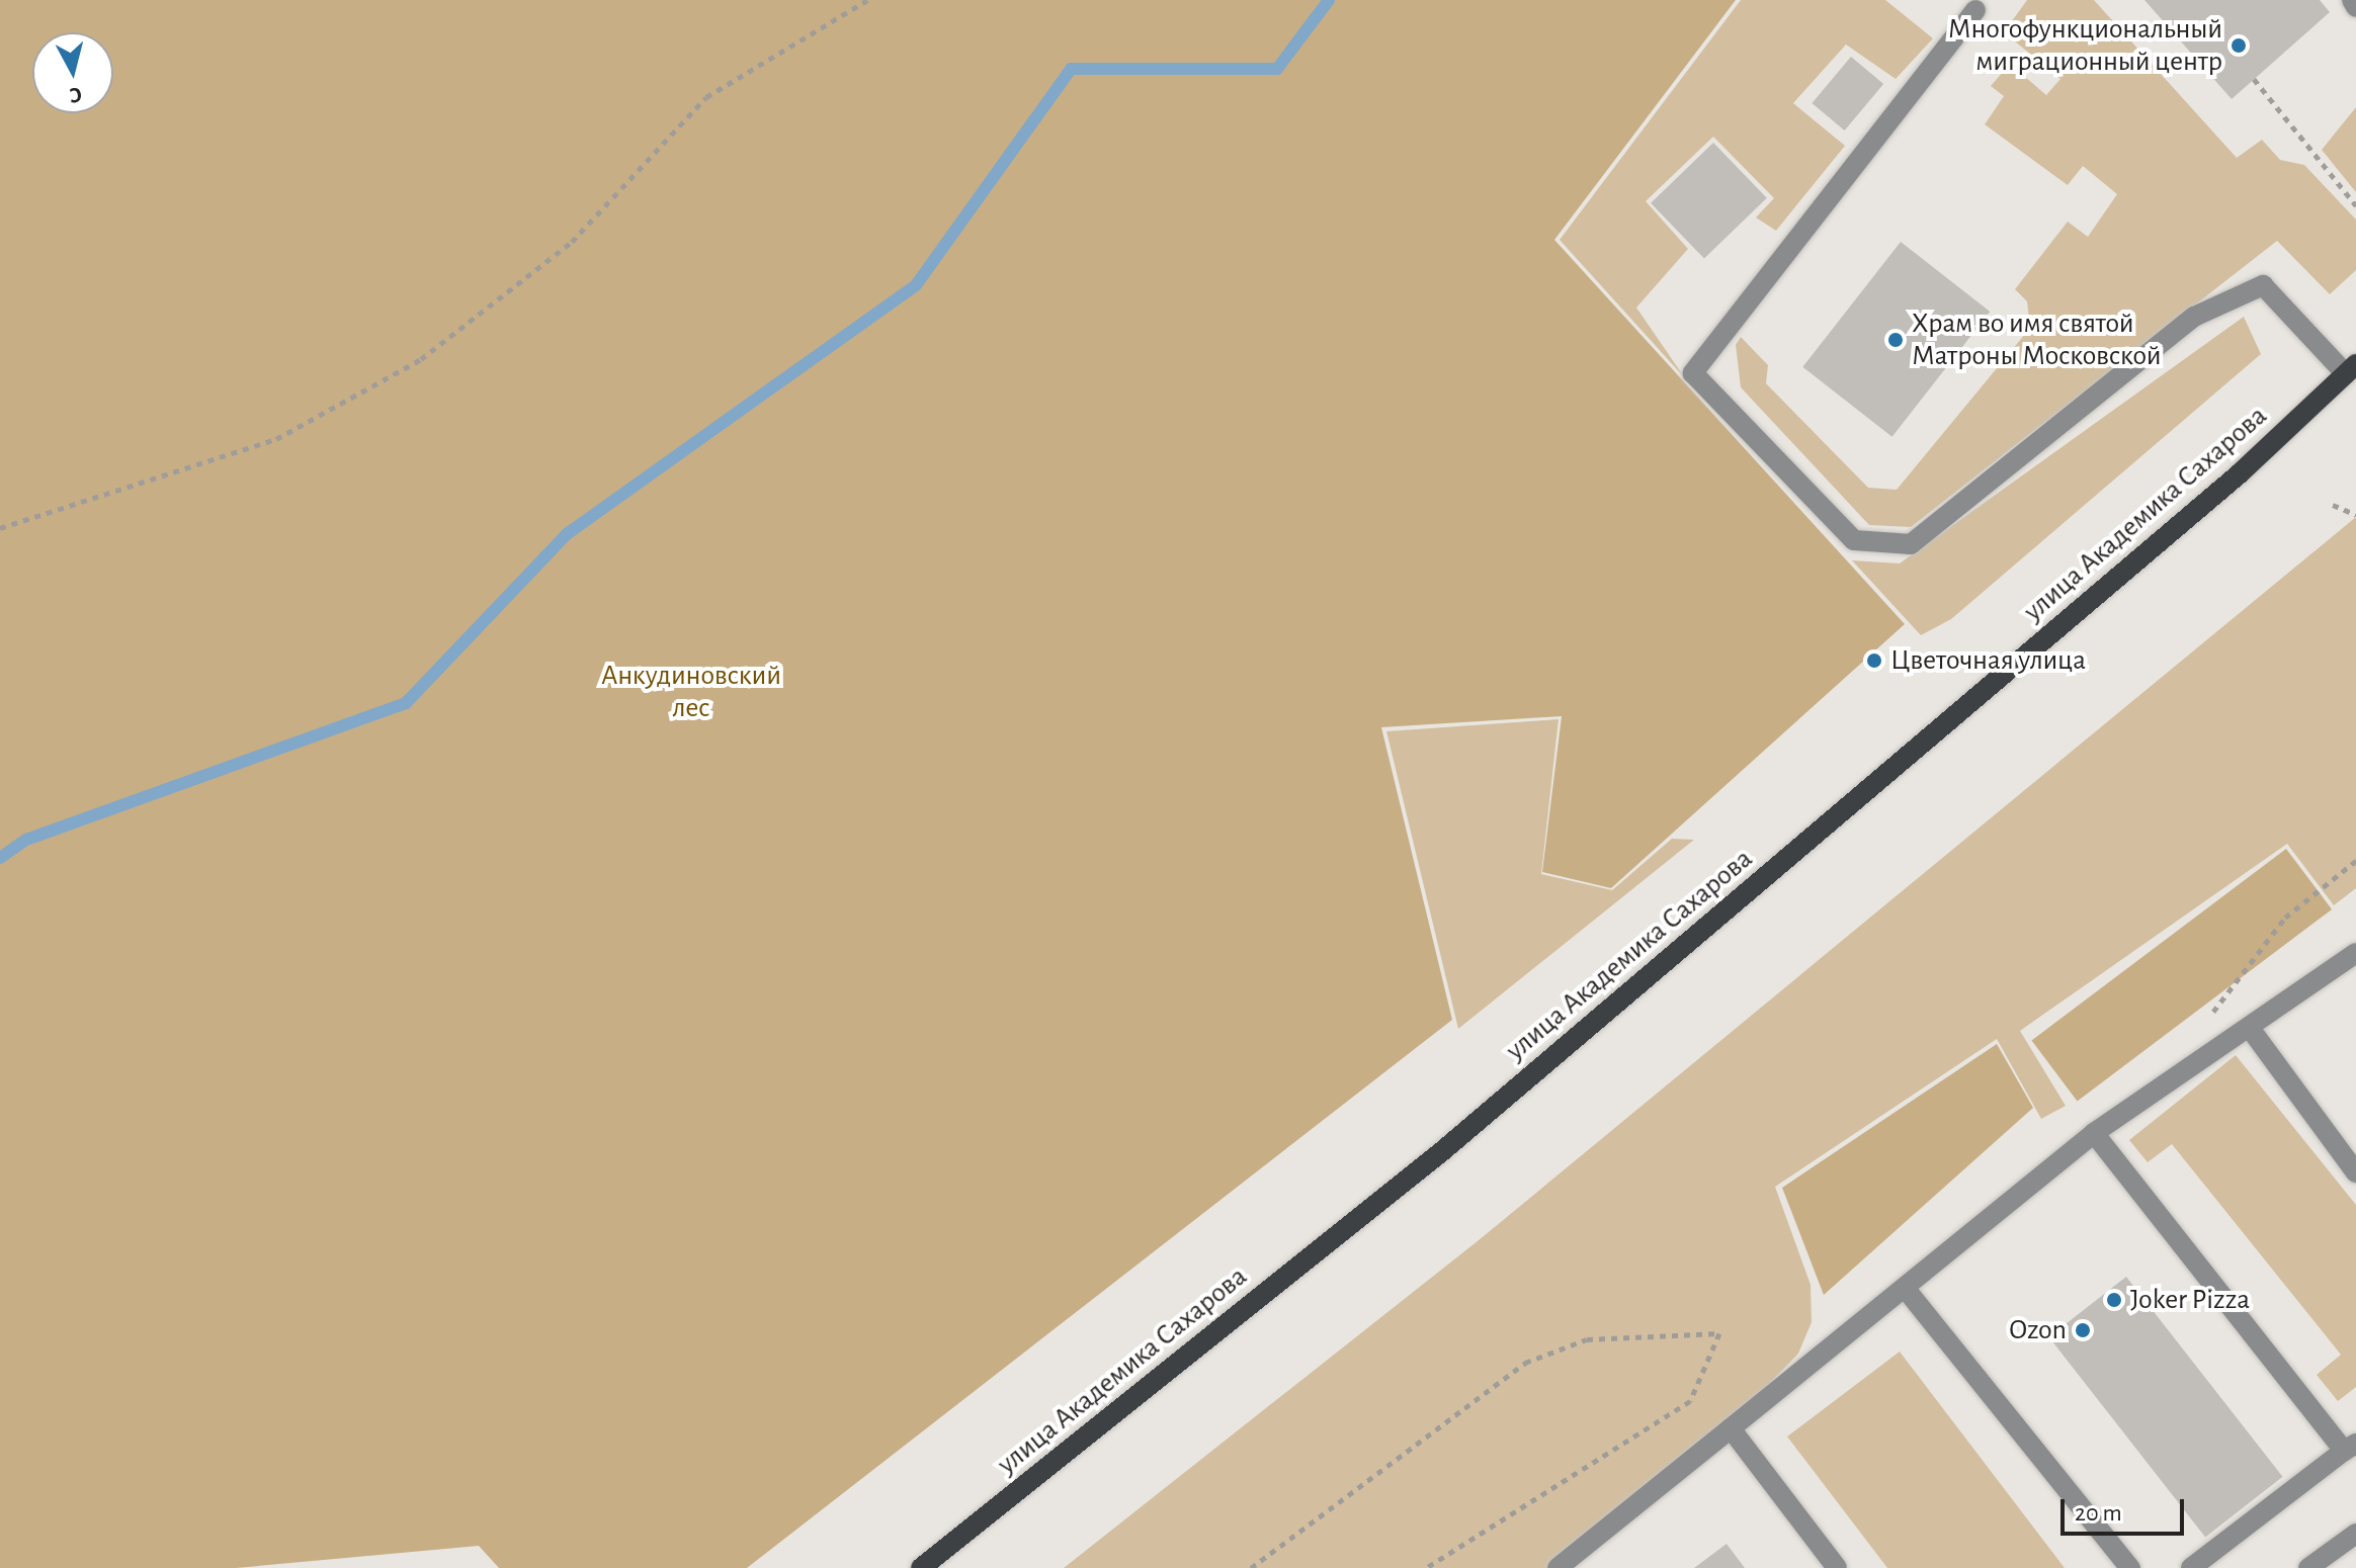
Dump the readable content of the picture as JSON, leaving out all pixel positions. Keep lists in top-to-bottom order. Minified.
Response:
{"streets":{"main road":["улица Академика Сахарова"]},"parks":["Анкудиновский лес"],"places":["Многофункциональный миграционный центр","Храм во имя святой Матроны Московской","Цветочная улица","Joker Pizza","Ozon"],"scale_bar":"20 m","north":"bottom"}
